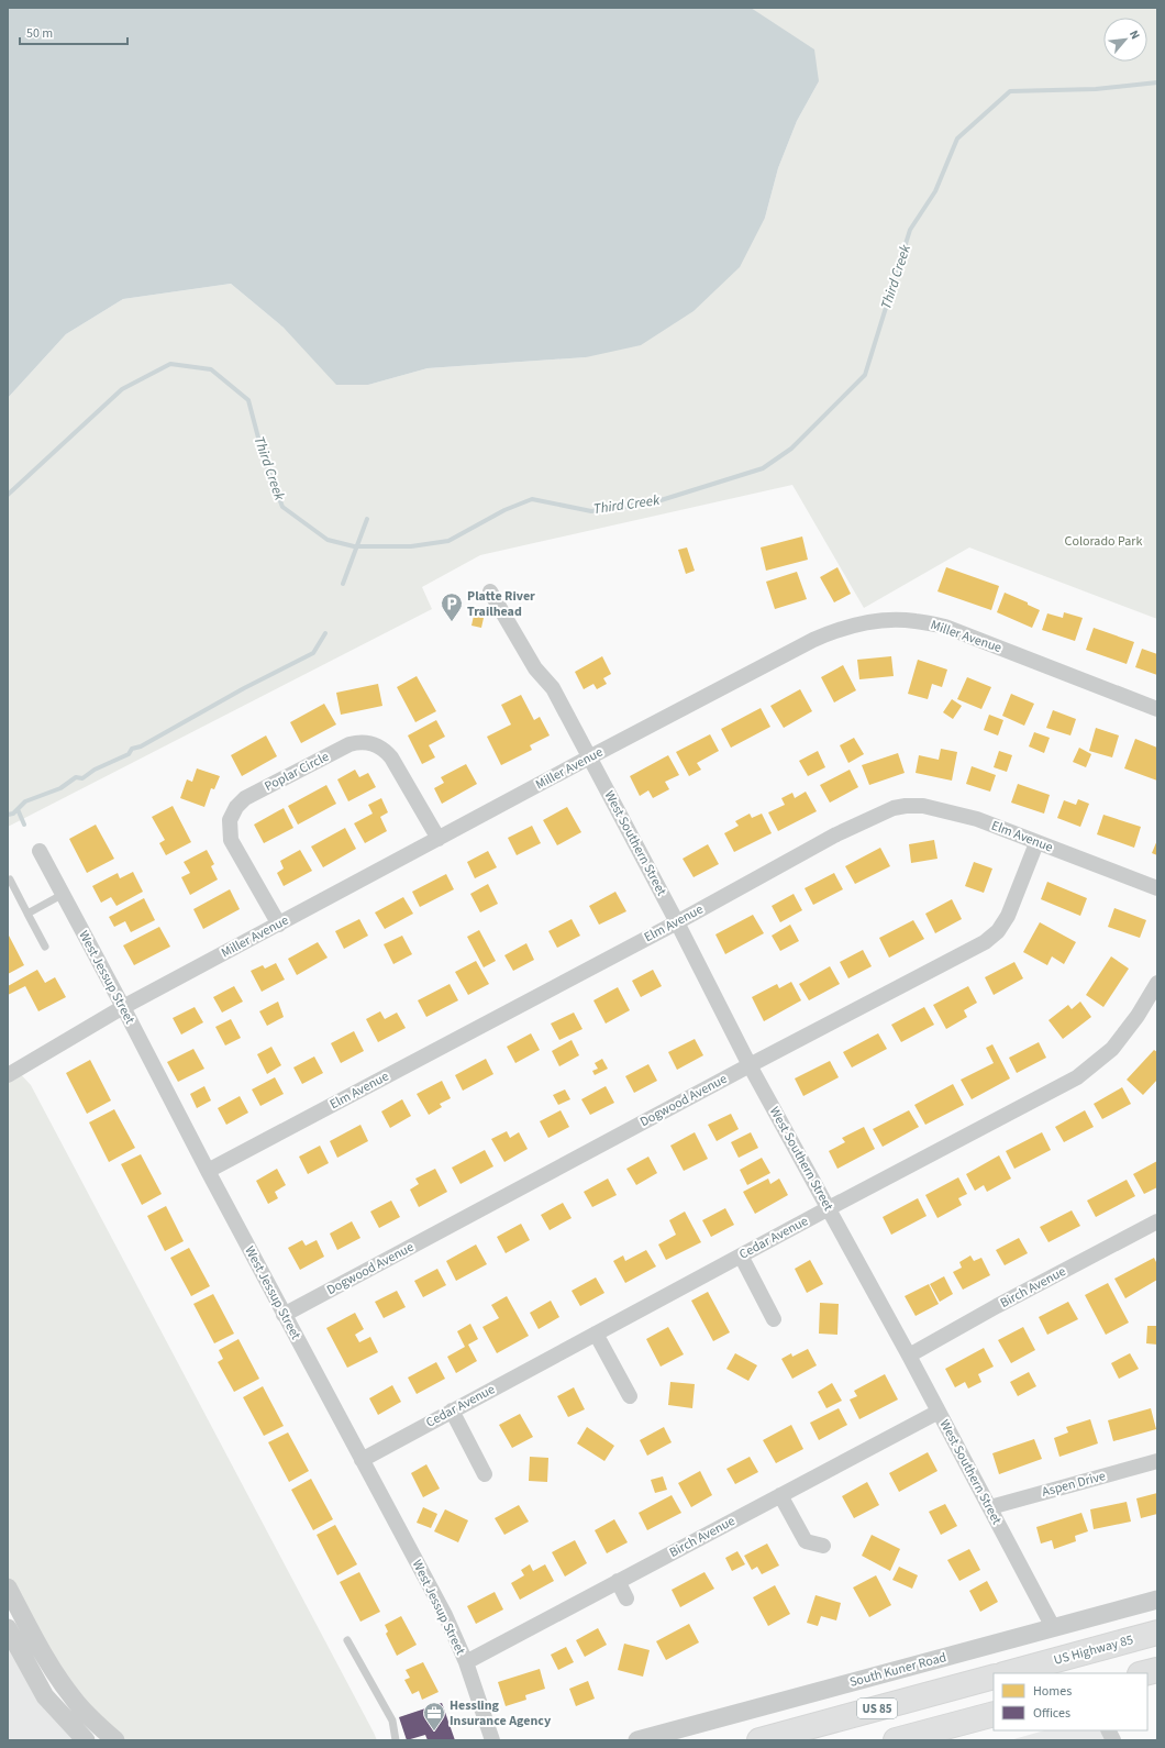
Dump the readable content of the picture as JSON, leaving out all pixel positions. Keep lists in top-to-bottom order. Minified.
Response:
{"streets":{"highway":["US Highway 85","US 85"],"street":["Miller Avenue","Poplar Circle","Elm Avenue","West Southern Street","West Jessup Street","Dogwood Avenue","Cedar Avenue","Birch Avenue","Aspen Drive","South Kuner Road"]},"crossings":[["Miller Avenue","Poplar Circle"],["Miller Avenue","West Southern Street"],["Miller Avenue","West Jessup Street"],["Elm Avenue","West Southern Street"],["Elm Avenue","West Jessup Street"],["Elm Avenue","Dogwood Avenue"],["West Southern Street","Dogwood Avenue"],["West Southern Street","Cedar Avenue"],["West Southern Street","Birch Avenue"],["West Southern Street","Aspen Drive"],["West Southern Street","South Kuner Road"],["West Jessup Street","Dogwood Avenue"],["West Jessup Street","Cedar Avenue"],["West Jessup Street","Birch Avenue"]],"water":["Third Creek"],"parks":["Colorado Park"],"places":{"parking":["Platte River Trailhead"],"office":["Hessling Insurance Agency"]},"legend":["Homes","Offices"],"scale_bar":"50 m","north":"top right"}
